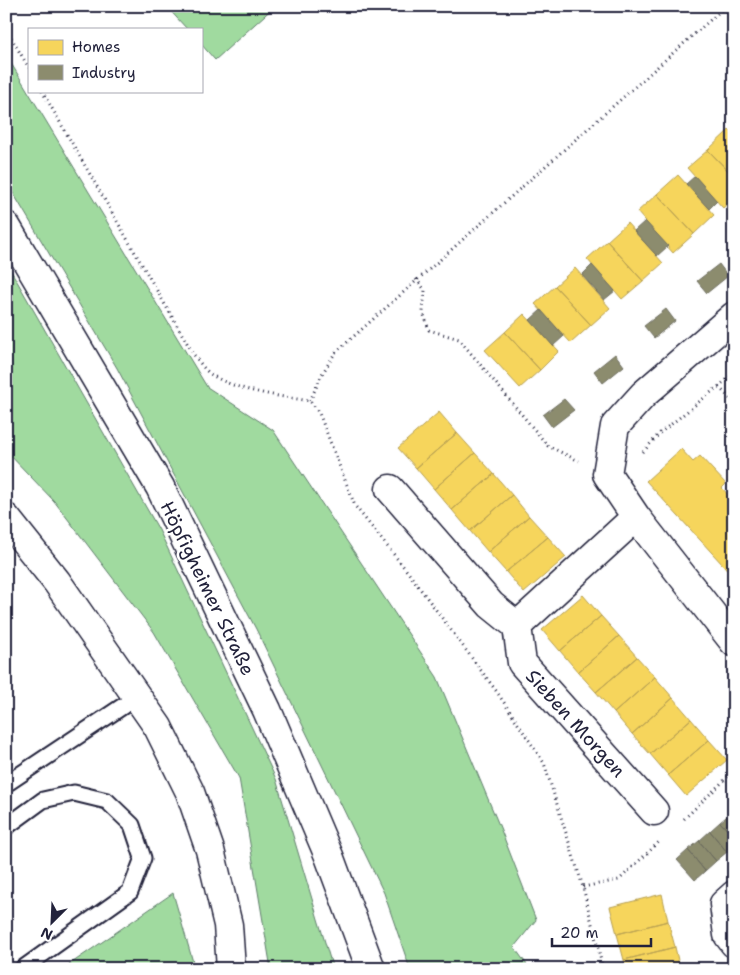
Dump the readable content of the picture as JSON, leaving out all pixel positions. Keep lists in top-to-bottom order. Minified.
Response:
{"streets":{"street":["Höpfigheimer Straße","Sieben Morgen"]},"legend":["Homes","Industry"],"scale_bar":"20 m","north":"bottom left"}
